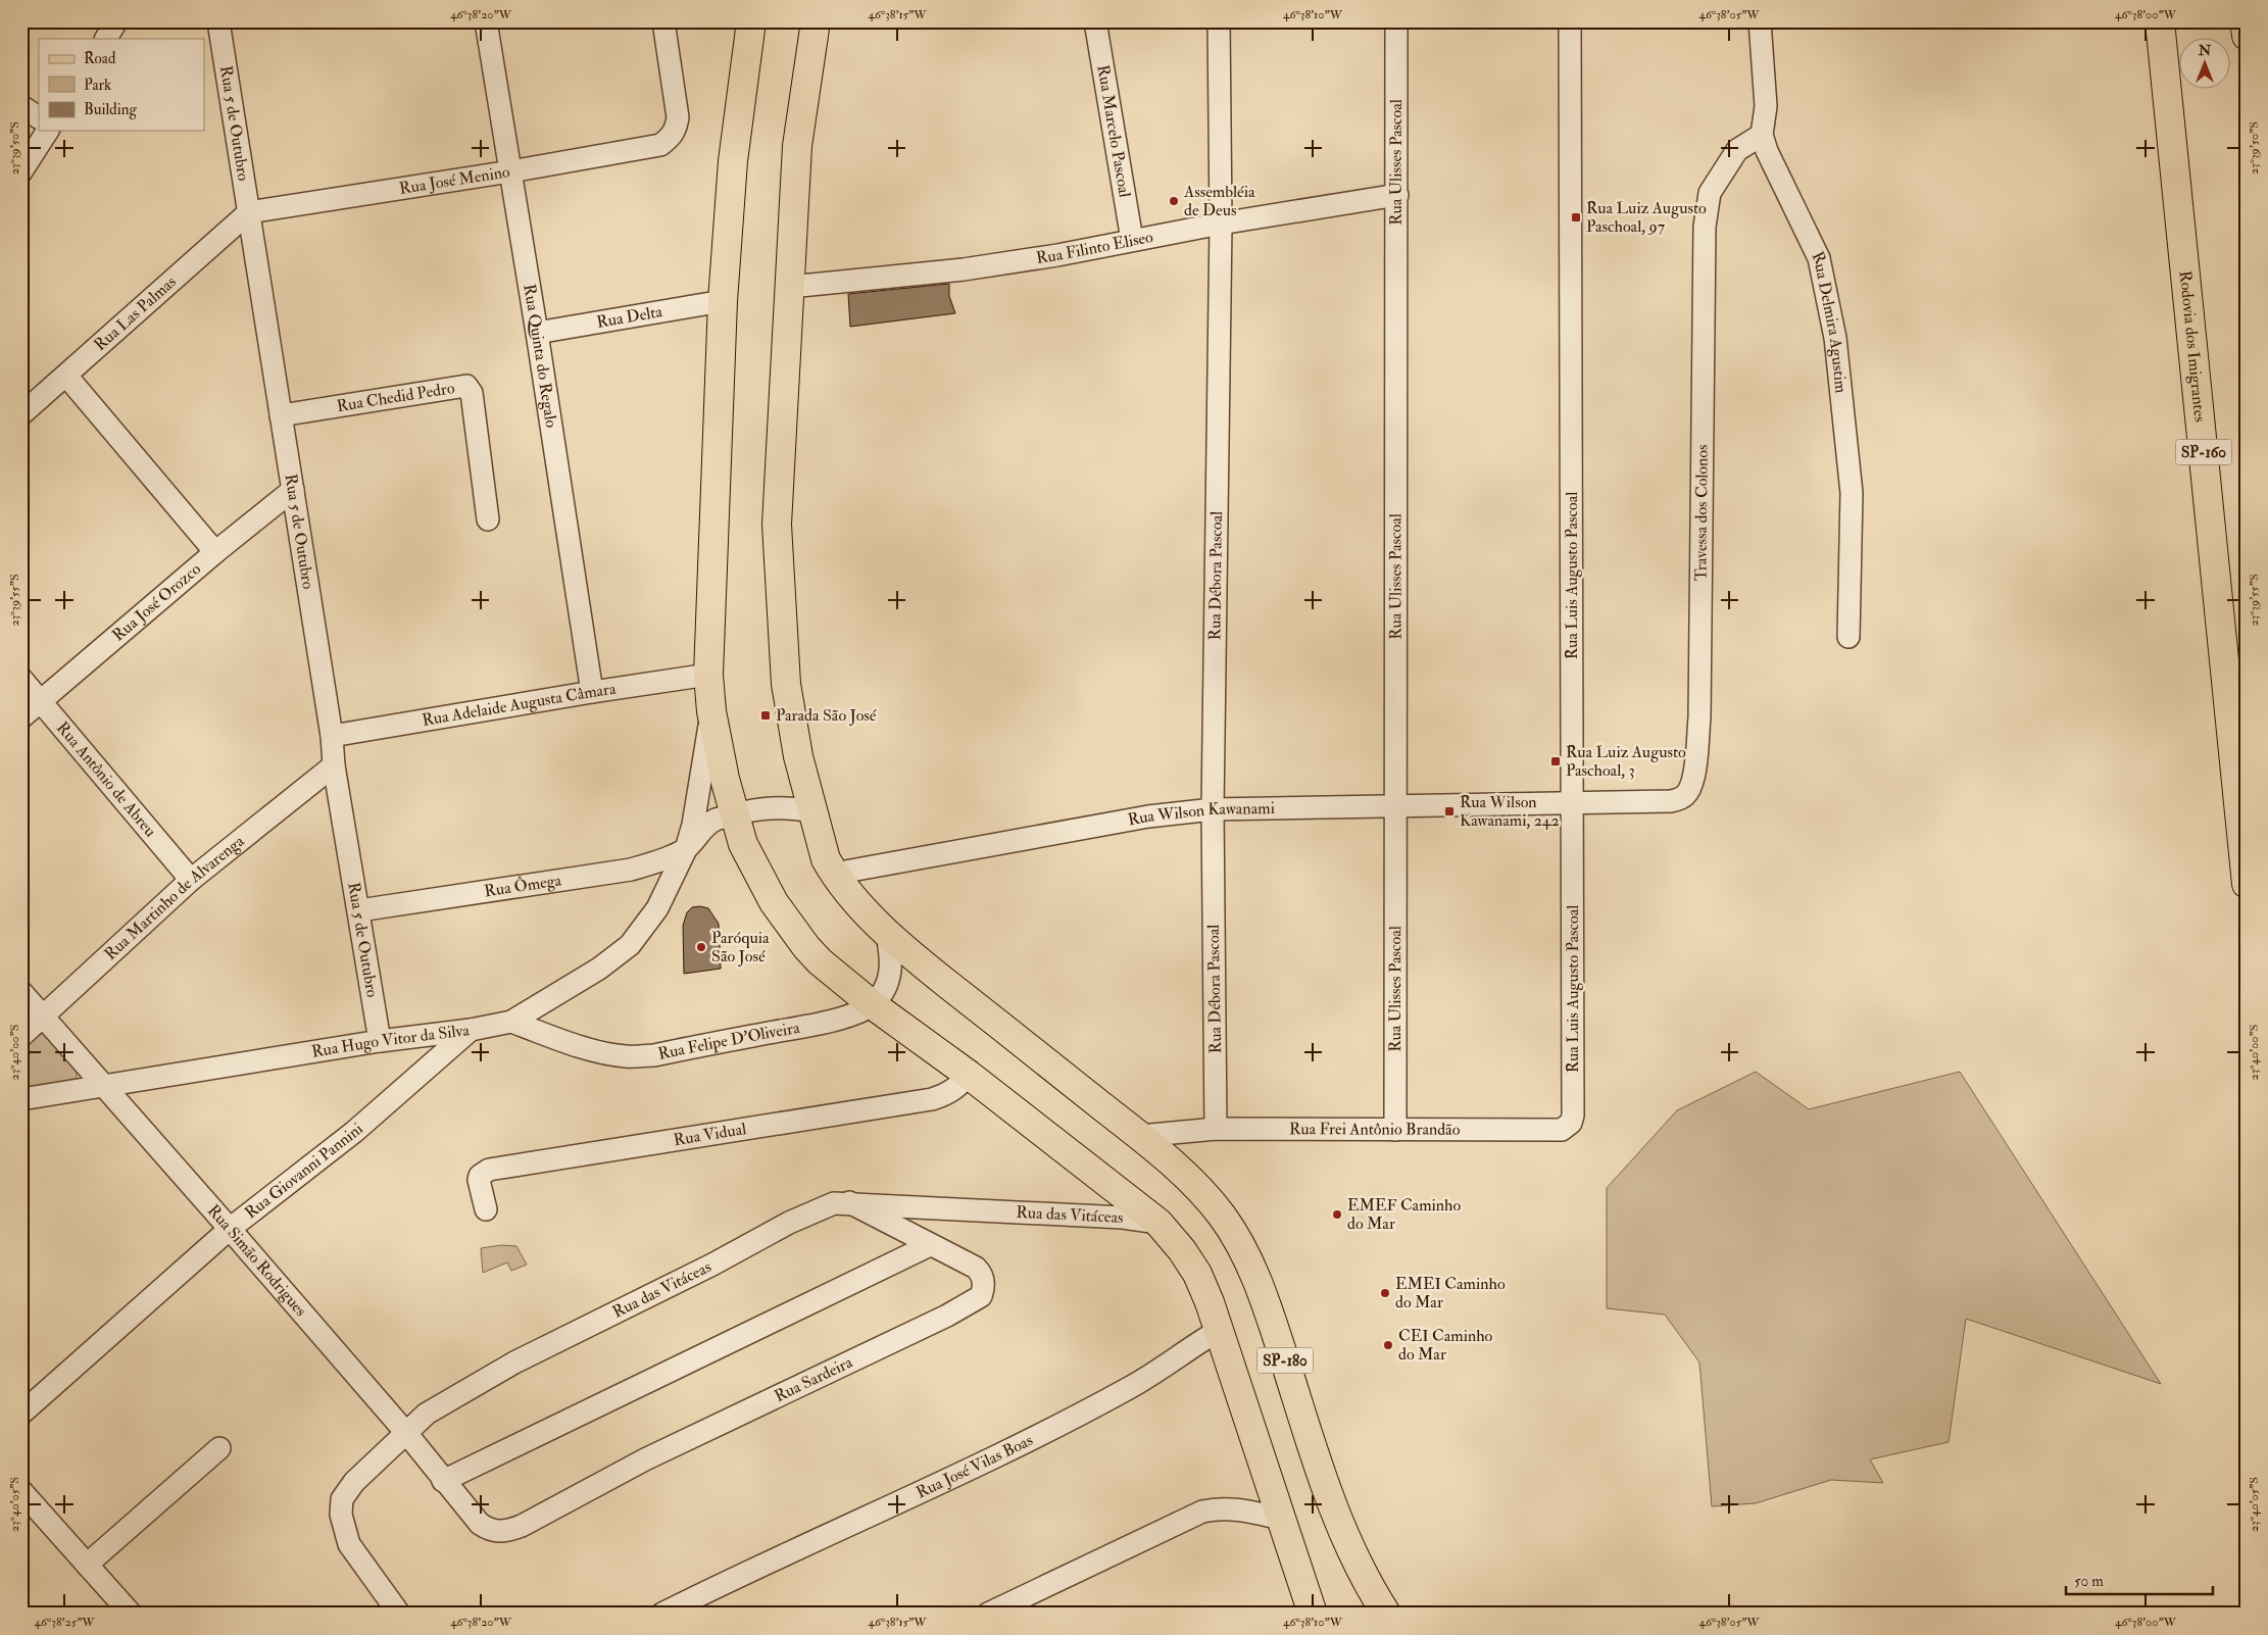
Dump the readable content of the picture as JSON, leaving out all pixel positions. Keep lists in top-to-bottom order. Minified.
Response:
{"streets":{"main road":["Rodovia dos Imigrantes","SP-160","SP-180"],"street":["Rua 5 de Outubro","Rua Marcelo Pascoal","Rua Ulisses Pascoal","Rua José Menino","Rua Filinto Eliseo","Rua Las Palmas","Rua Delta","Rua Delmira Agustim","Rua Quinta do Regalo","Rua Chedid Pedro","Travessa dos Colonos","Rua Débora Pascoal","Rua Luis Augusto Pascoal","Rua José Orozco","Rua Adelaide Augusta Câmara","Rua Antônio de Abreu","Rua Wilson Kawanami","Rua Ômega","Rua Martinho de Alvarenga","Rua Felipe D'Oliveira","Rua Hugo Vitor da Silva","Rua Frei Antônio Brandão","Rua Vidual","Rua Giovanni Pannini","Rua das Vitáceas","Rua Simão Rodrigues","Rua Sardeira","Rua José Vilas Boas"]},"crossings":[["Rua 5 de Outubro","Rua José Menino"],["Rua 5 de Outubro","Rua Las Palmas"],["Rua 5 de Outubro","Rua Chedid Pedro"],["Rua 5 de Outubro","Rua José Orozco"],["Rua 5 de Outubro","Rua Adelaide Augusta Câmara"],["Rua 5 de Outubro","Rua Ômega"],["Rua 5 de Outubro","Rua Martinho de Alvarenga"],["Rua 5 de Outubro","Rua Hugo Vitor da Silva"],["Rua Marcelo Pascoal","Rua Filinto Eliseo"],["Rua Ulisses Pascoal","Rua Filinto Eliseo"],["Rua Ulisses Pascoal","Rua Wilson Kawanami"],["Rua Ulisses Pascoal","Rua Frei Antônio Brandão"],["Rua José Menino","Rua Las Palmas"],["Rua José Menino","Rua Quinta do Regalo"],["Rua Filinto Eliseo","Rua Débora Pascoal"],["Rua Delta","Rua Quinta do Regalo"],["Rua Delmira Agustim","Travessa dos Colonos"],["Rua Quinta do Regalo","Rua Adelaide Augusta Câmara"],["Travessa dos Colonos","Rua Luis Augusto Pascoal"],["Travessa dos Colonos","Rua Wilson Kawanami"],["Rua Débora Pascoal","Rua Wilson Kawanami"],["Rua Débora Pascoal","Rua Frei Antônio Brandão"],["Rua Luis Augusto Pascoal","Rua Wilson Kawanami"],["Rua Luis Augusto Pascoal","Rua Frei Antônio Brandão"],["Rua José Orozco","Rua Antônio de Abreu"],["Rua Antônio de Abreu","Rua Martinho de Alvarenga"],["Rua Ômega","Rua Hugo Vitor da Silva"],["Rua Martinho de Alvarenga","Rua Simão Rodrigues"],["Rua Felipe D'Oliveira","Rua Hugo Vitor da Silva"],["Rua Hugo Vitor da Silva","Rua Giovanni Pannini"],["Rua Hugo Vitor da Silva","Rua Simão Rodrigues"],["Rua Frei Antônio Brandão","SP-180"],["Rua Giovanni Pannini","Rua Simão Rodrigues"],["Rua das Vitáceas","Rua Simão Rodrigues"],["Rua das Vitáceas","Rua Sardeira"],["Rua Simão Rodrigues","Rua Sardeira"]],"places":{"other":["Assembléia de Deus","Paróquia São José","EMEF Caminho do Mar","EMEI Caminho do Mar","CEI Caminho do Mar"],"transit":["Rua Luiz Augusto Paschoal, 97","Parada São José","Rua Luiz Augusto Paschoal, 3","Rua Wilson Kawanami, 242"]},"legend":["Road","Park","Building"],"scale_bar":"50 m","north":"top","coordinates":["46°38'20\"W","46°38'15\"W","46°38'10\"W","46°38'05\"W","46°38'00\"W","23°39'50\"S","23°39'55\"S","23°40'00\"S","23°40'05\"S","46°38'25\"W"]}
